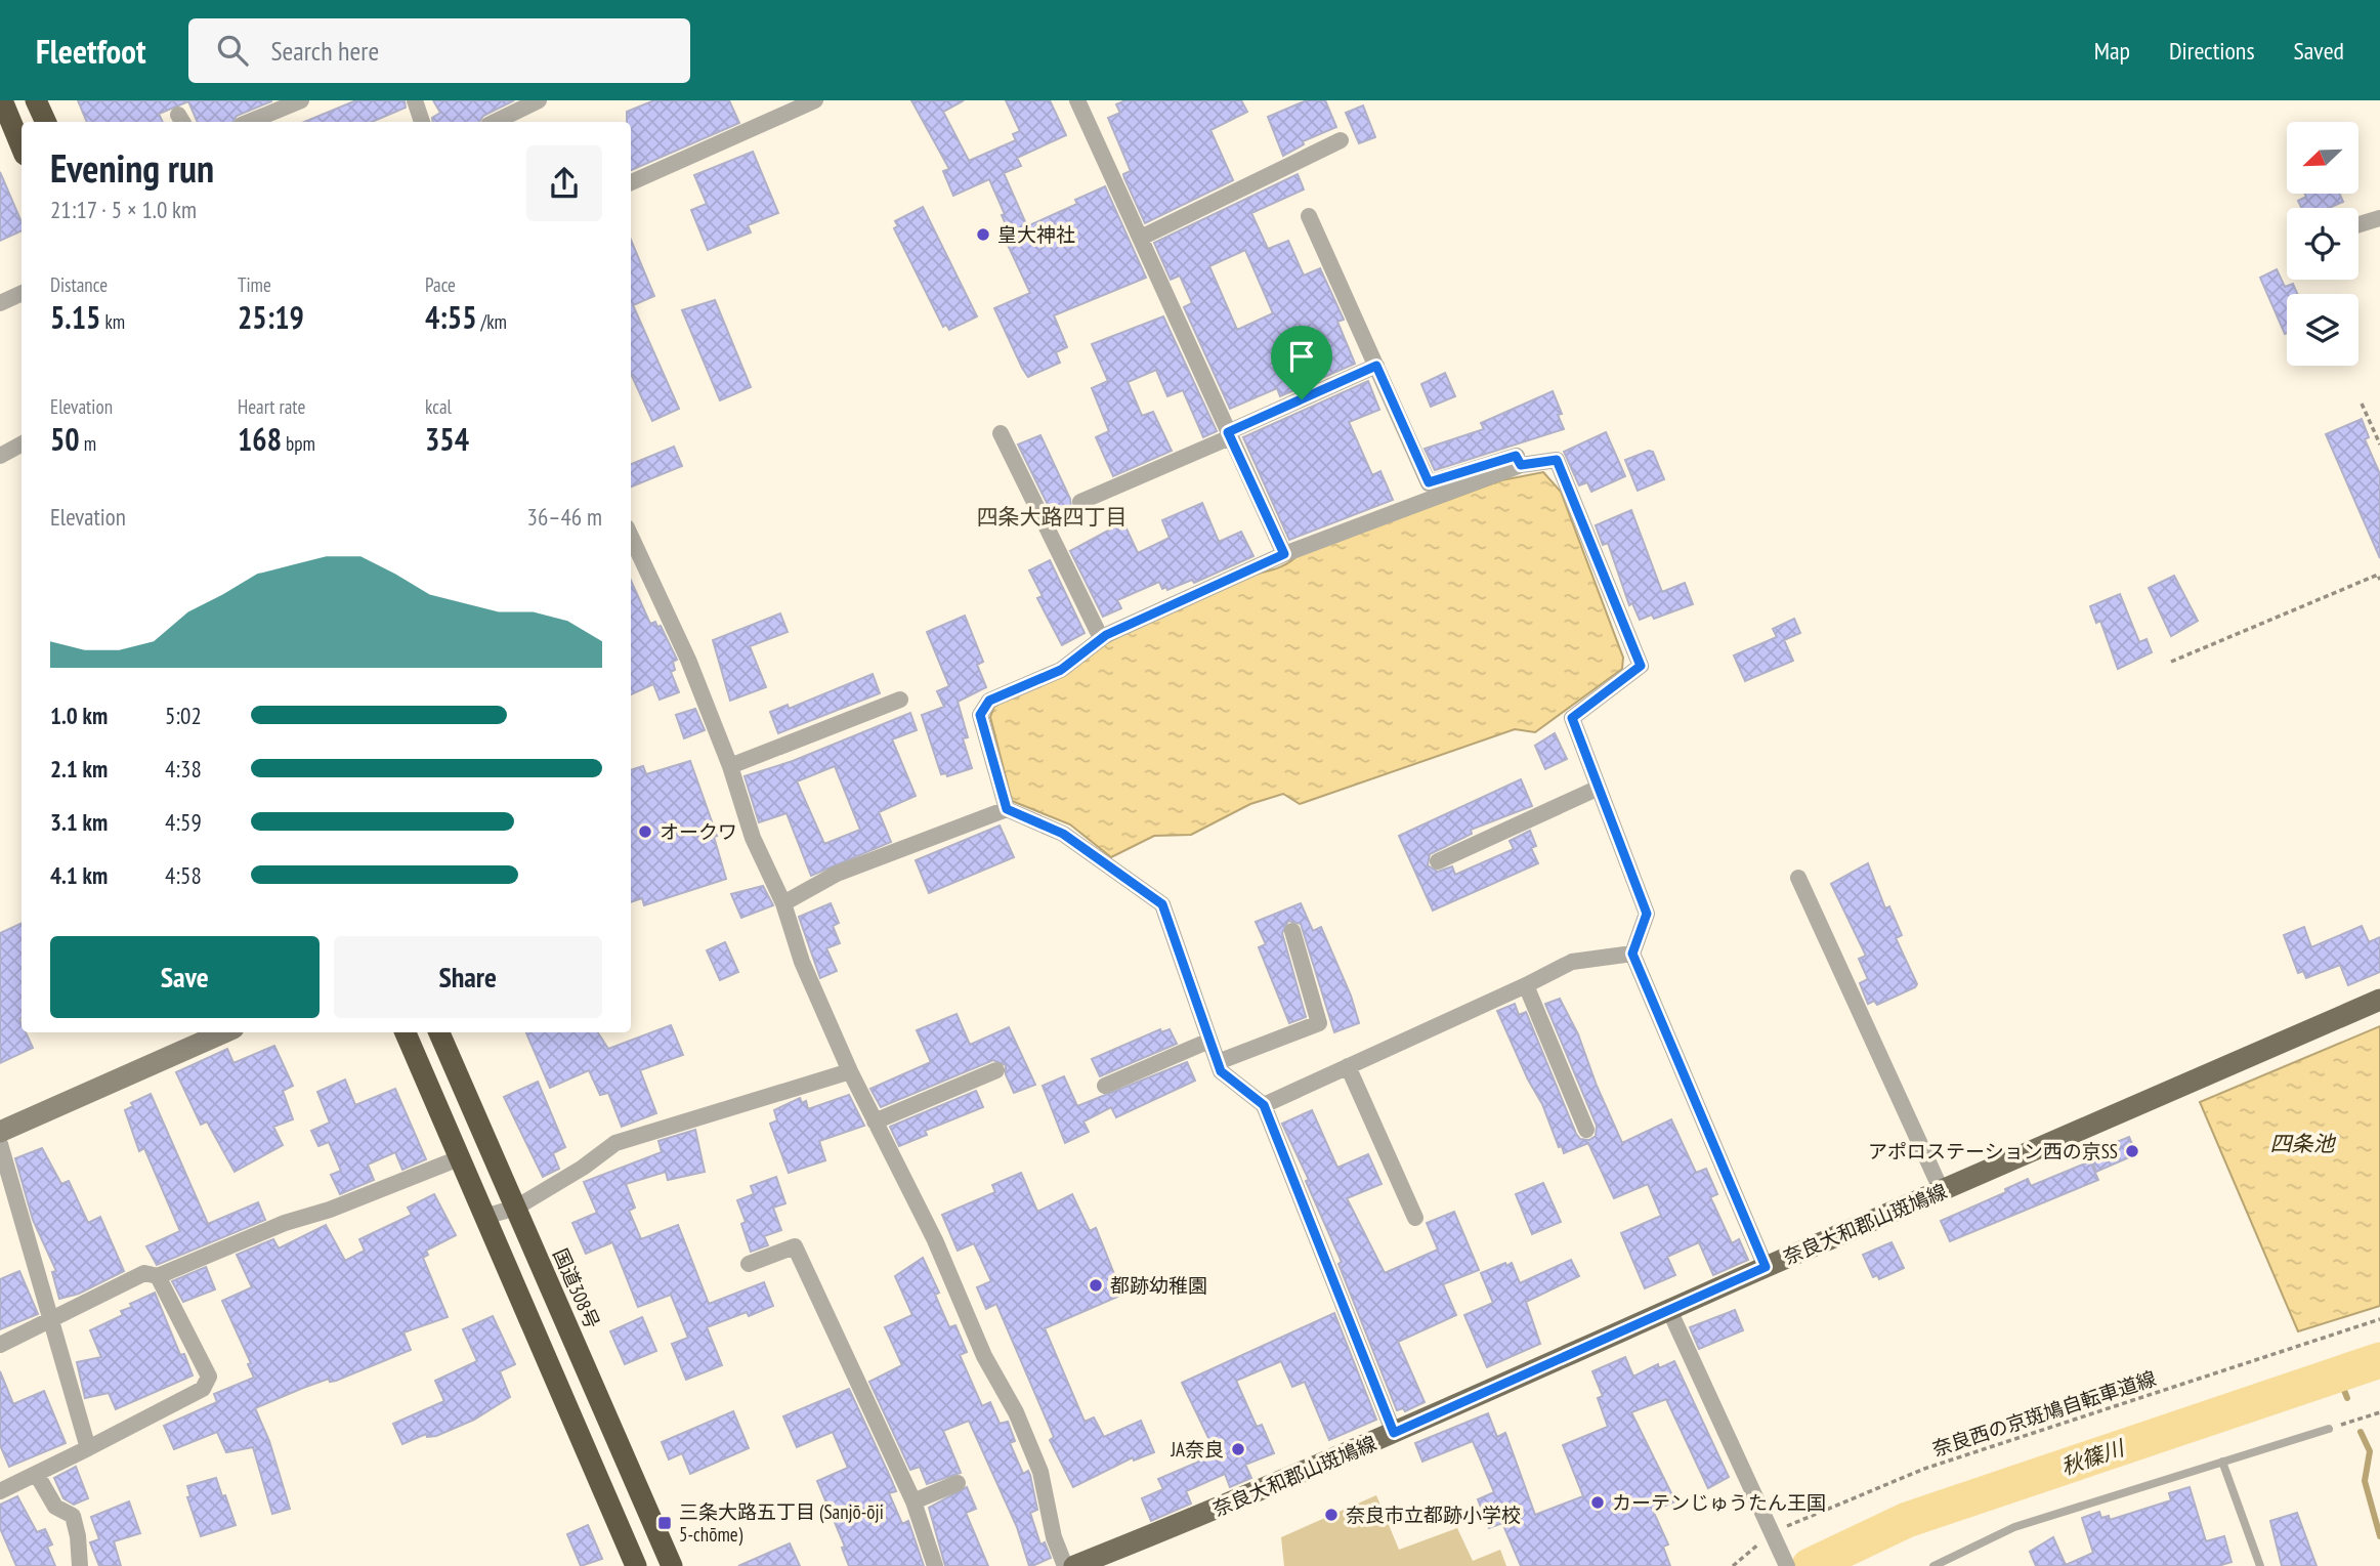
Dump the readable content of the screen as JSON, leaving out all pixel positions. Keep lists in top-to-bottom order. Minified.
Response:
{"streets":{"highway":["国道308号"],"main road":["奈良大和郡山斑鳩線"],"path":["奈良西の京斑鳩自転車道線"]},"districts":["四条大路四丁目"],"water":["四条池","秋篠川"],"places":{"other":["皇大神社","オークワ","アポロステーション西の京SS","都跡幼稚園","JA奈良","カーテンじゅうたん王国","奈良市立都跡小学校"],"transit":["三条大路五丁目 (Sanjō-ōji 5-chōme)"]},"north":"bottom left","page":{"header":"Fleetfoot","search":"Search here","nav":["Map","Directions","Saved"],"heading":["Evening run","21:17 · 5 × 1.0 km"],"stats":[["Distance","5.15 km"],["Time","25:19"],["Pace","4:55 /km"],["Elevation","50 m"],["Heart rate","168 bpm"],["kcal","354"]],"chart":["Elevation","36–46 m"],"list":[{"name":"1.0 km","note":"5:02"},{"name":"2.1 km","note":"4:38"},{"name":"3.1 km","note":"4:59"},{"name":"4.1 km","note":"4:58"}],"buttons":["Save","Share"]}}
